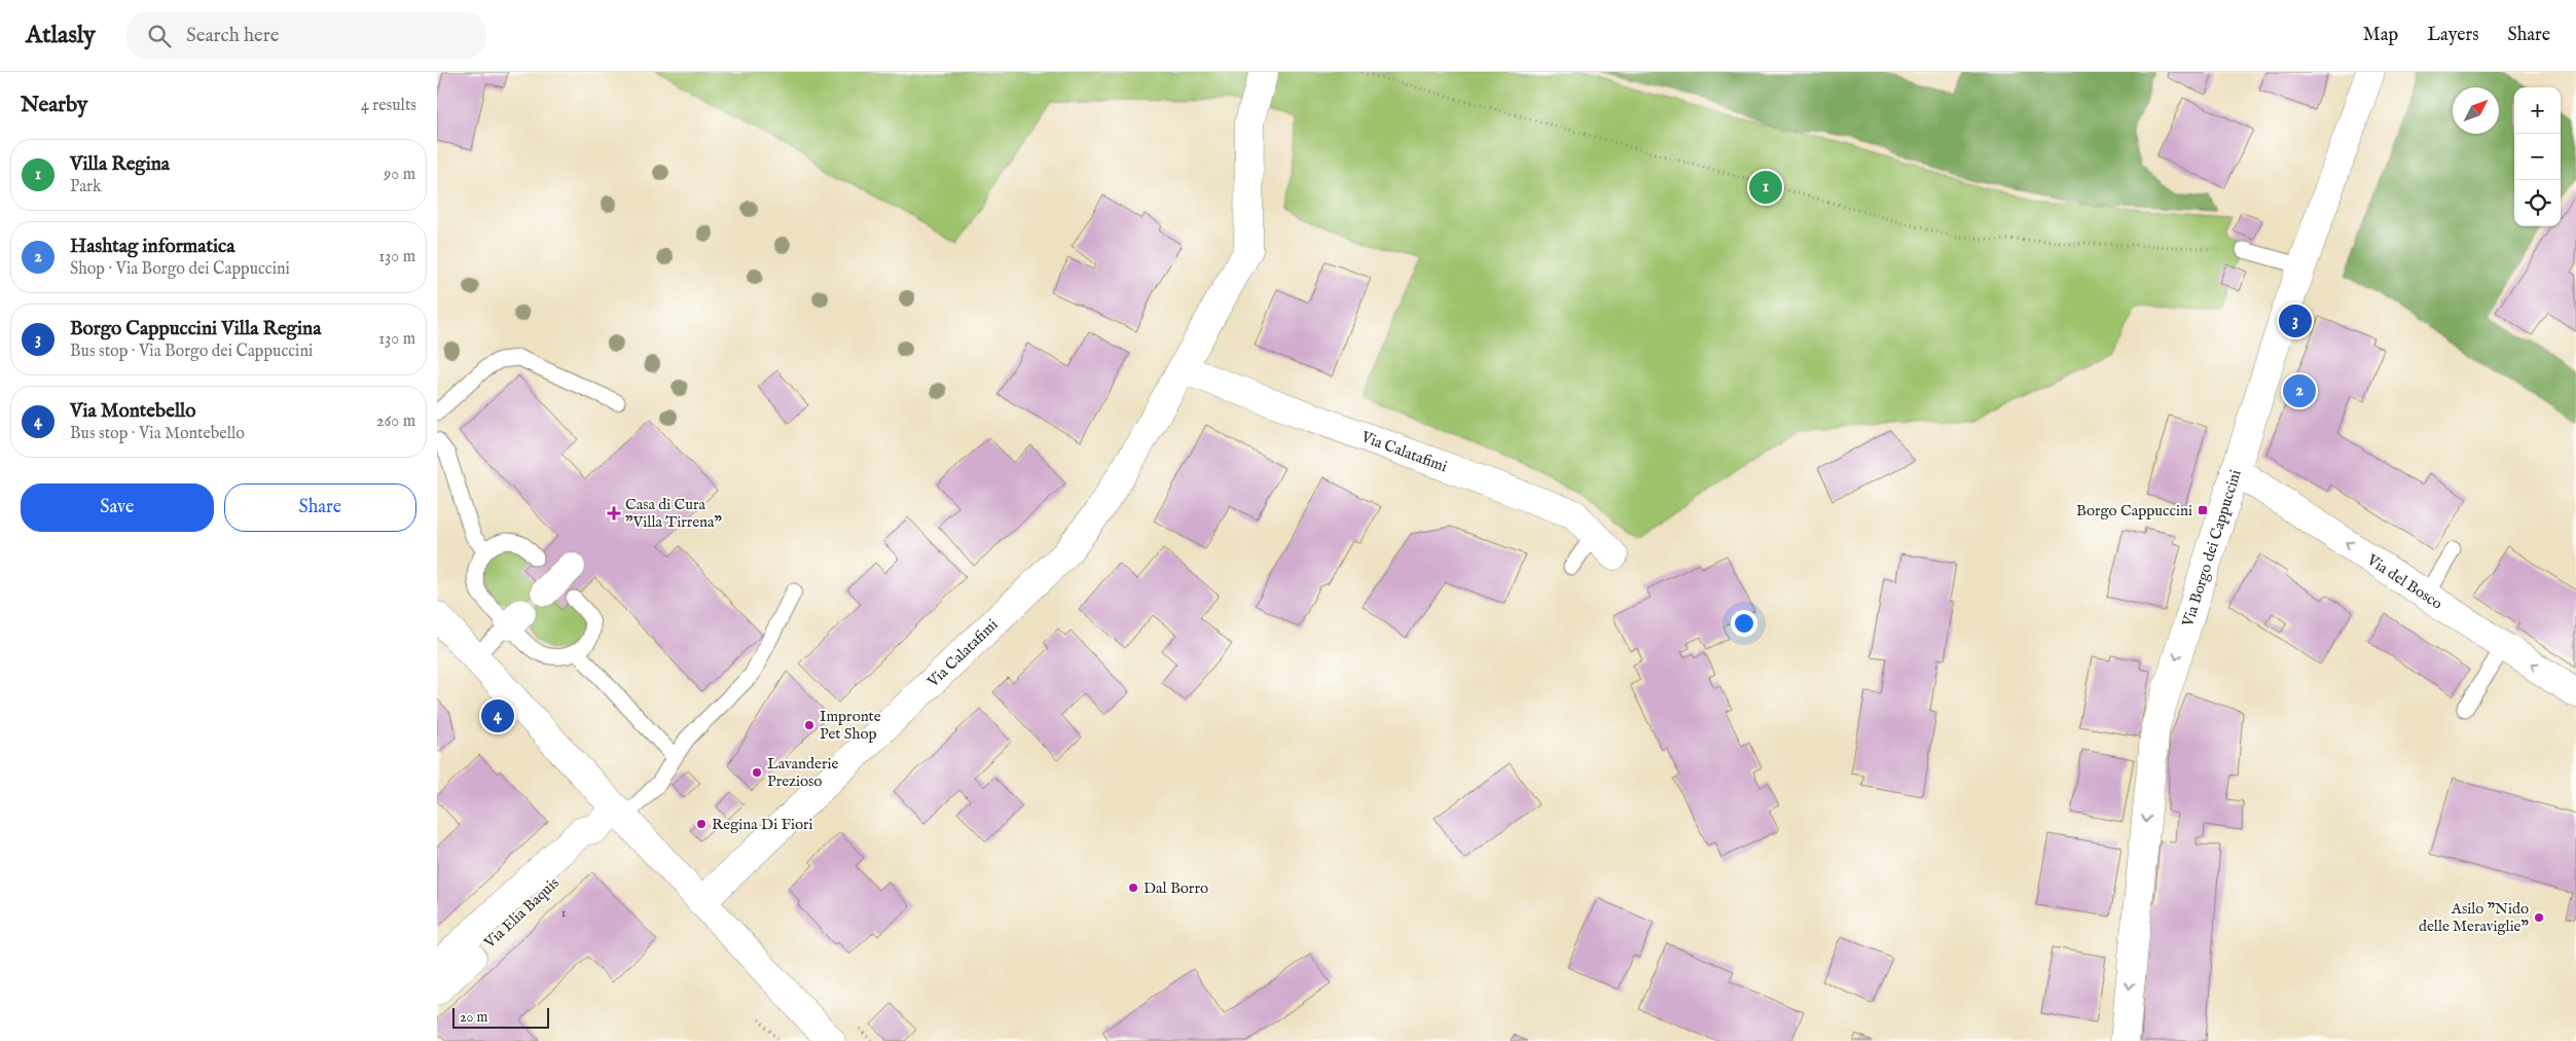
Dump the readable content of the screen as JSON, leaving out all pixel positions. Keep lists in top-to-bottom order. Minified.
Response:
{"streets":{"street":["Via Calatafimi","Via Borgo dei Cappuccini","Via del Bosco","Via Elia Baquis"]},"crossings":[["Via Borgo dei Cappuccini","Via del Bosco"]],"one_way":["Via Borgo dei Cappuccini","Via del Bosco"],"places":{"transit":["Borgo Cappuccini"],"health":["Casa di Cura \"Villa Tirrena\""],"other":["Impronte Pet Shop","Lavanderie Prezioso","Regina Di Fiori","Dal Borro","Asilo \"Nido delle Meraviglie\""]},"house_numbers":["1"],"scale_bar":"20 m","north":"top right","page":{"header":"Atlasly","search":"Search here","nav":["Map","Layers","Share"],"heading":["Nearby","4 results"],"map_buttons":["+","−"],"list":[{"mark":"1","name":"Villa Regina","note":"Park","value":"90 m"},{"mark":"2","name":"Hashtag informatica","note":"Shop · Via Borgo dei Cappuccini","value":"130 m"},{"mark":"3","name":"Borgo Cappuccini Villa Regina","note":"Bus stop · Via Borgo dei Cappuccini","value":"130 m"},{"mark":"4","name":"Via Montebello","note":"Bus stop · Via Montebello","value":"260 m"}],"pins":["1","3","2","4"],"buttons":["Save","Share"],"scale":"20 m"}}
